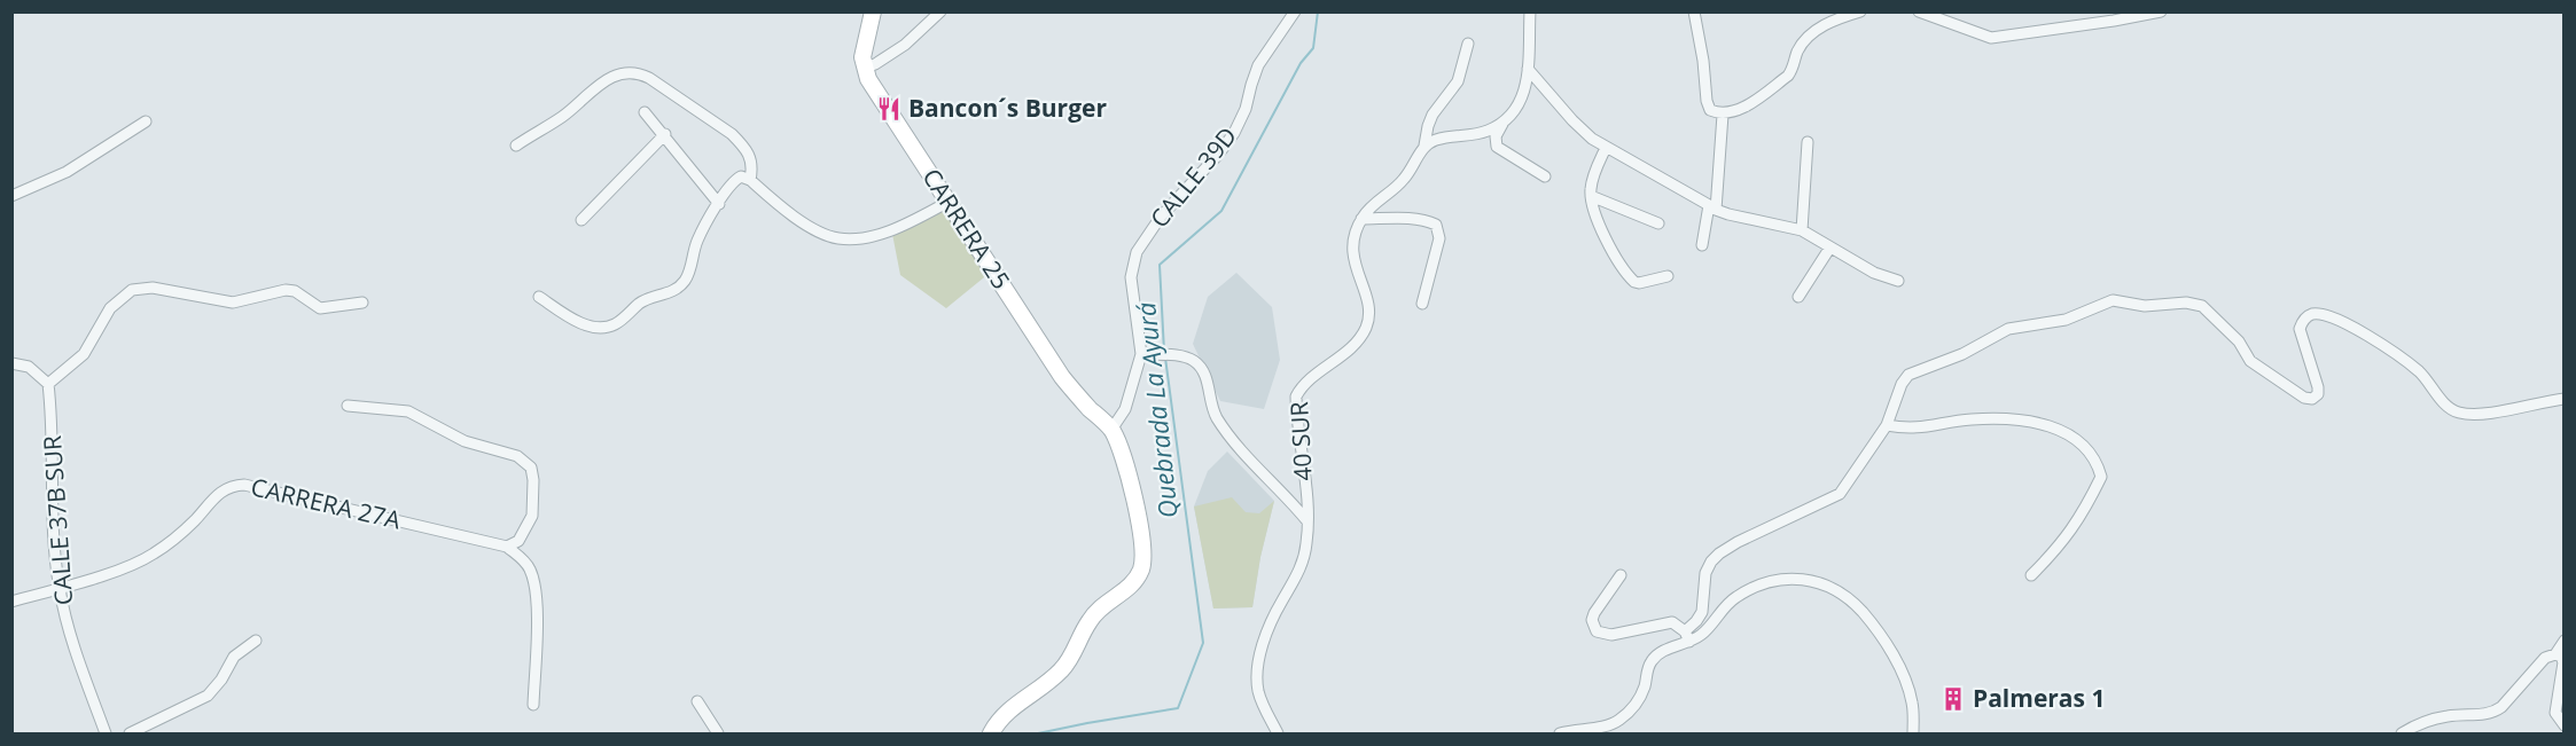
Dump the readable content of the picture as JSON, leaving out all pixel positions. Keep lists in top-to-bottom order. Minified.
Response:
{"streets":{"street":["CALLE 39D","CARRERA 25","40 SUR","CARRERA 27A","CALLE 37B SUR"]},"crossings":[["CARRERA 27A","CALLE 37B SUR"]],"water":["Quebrada La Ayurá"],"places":{"restaurant":["Bancon´s Burger"],"building":["Palmeras 1"]}}
